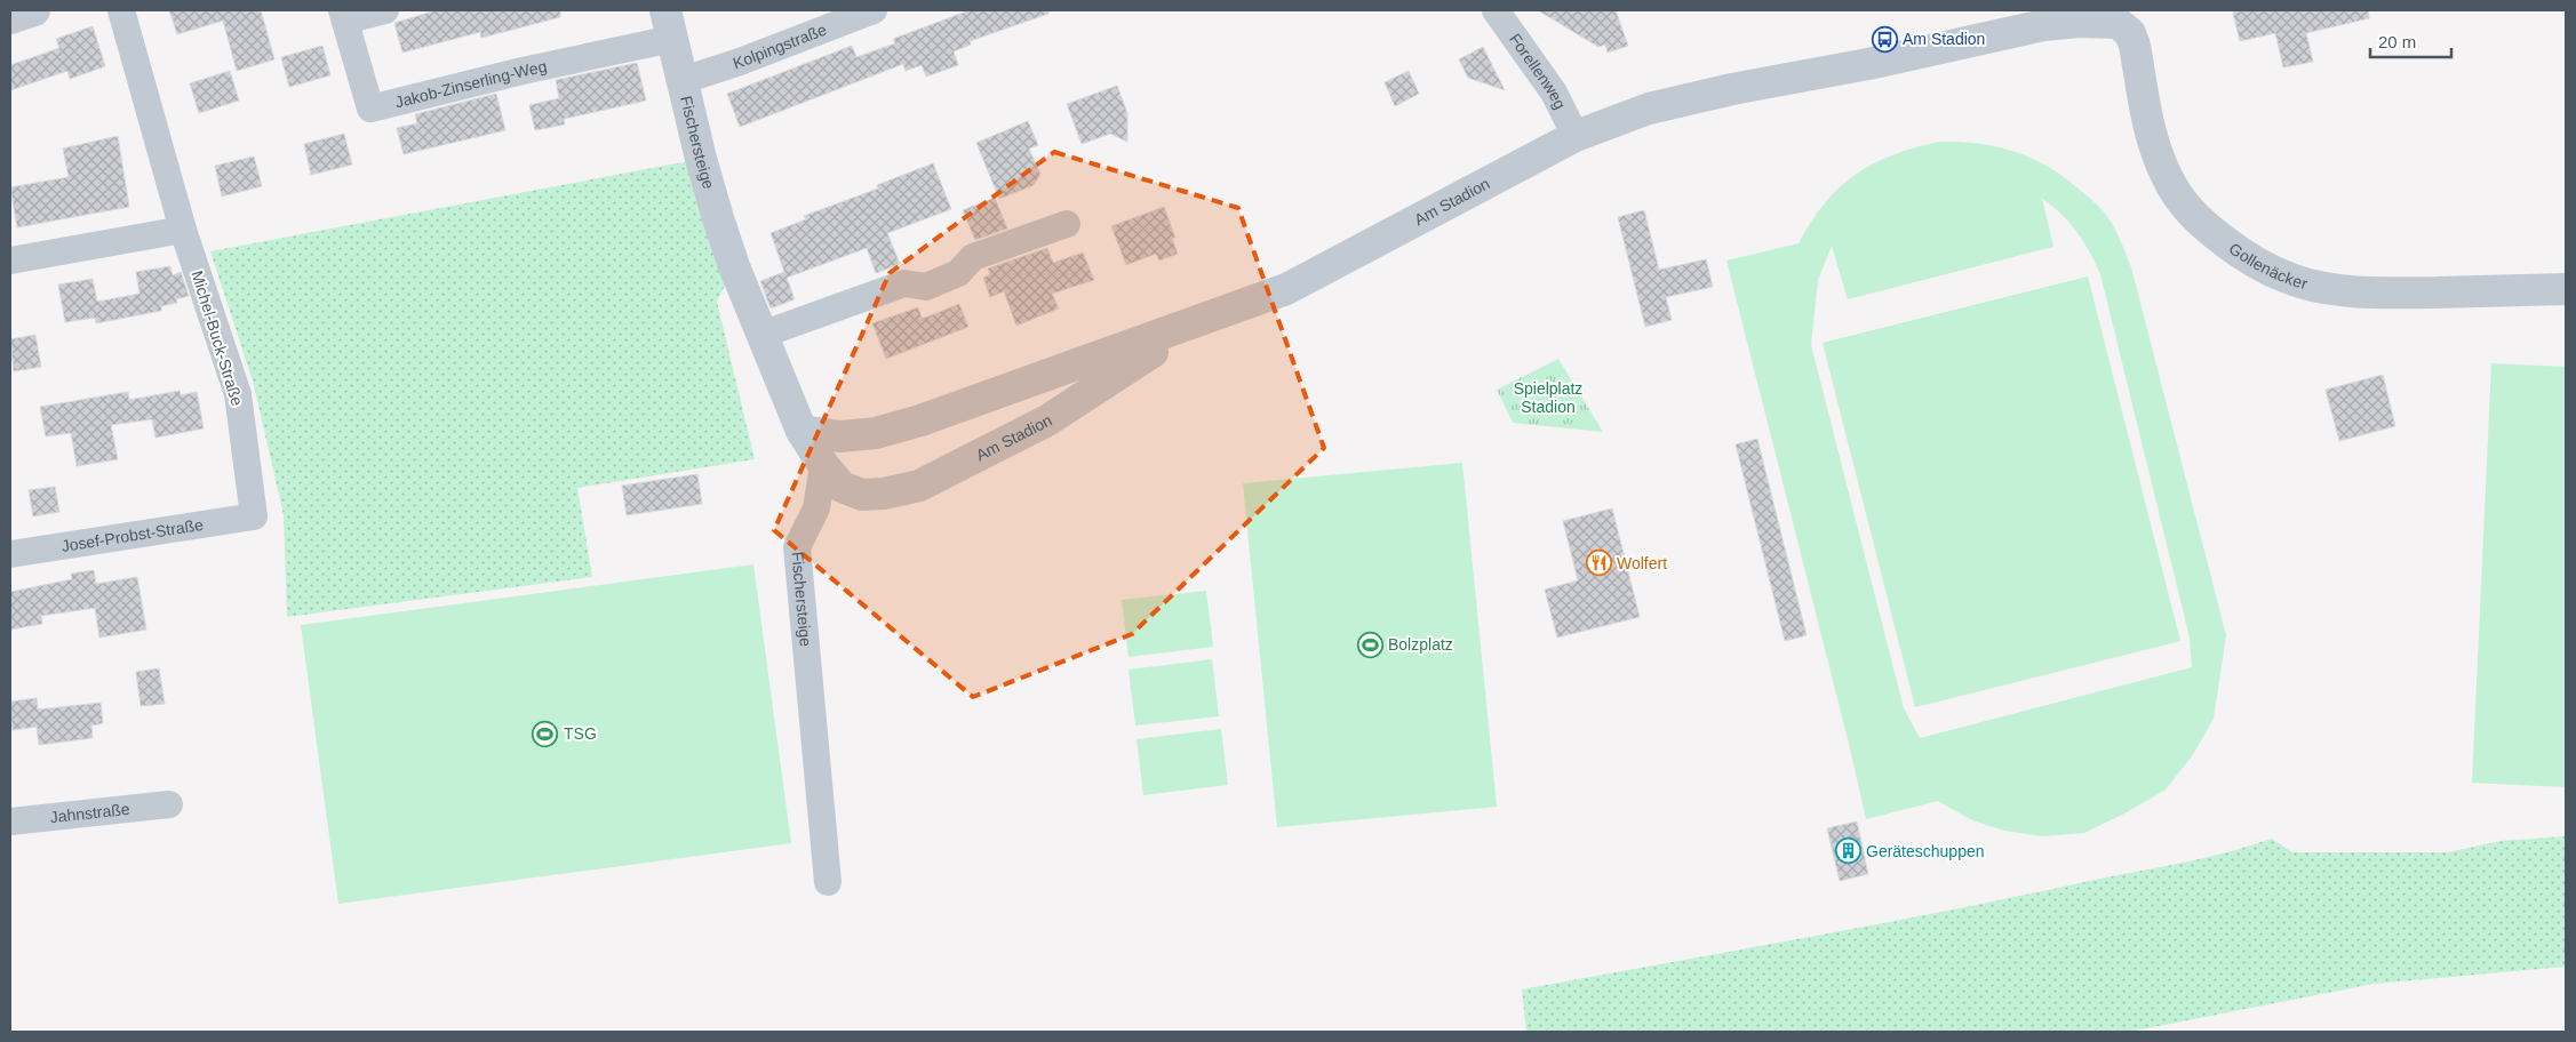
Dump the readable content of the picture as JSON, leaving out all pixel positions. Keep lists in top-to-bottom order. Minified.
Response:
{"streets":{"street":["Kolpingstraße","Forellenweg","Jakob-Zinserling-Weg","Fischersteige","Am Stadion","Gollenäcker","Michel-Buck-Straße","Josef-Probst-Straße","Jahnstraße"]},"crossings":[["Kolpingstraße","Fischersteige"],["Forellenweg","Am Stadion"],["Jakob-Zinserling-Weg","Fischersteige"],["Fischersteige","Am Stadion"],["Am Stadion","Gollenäcker"],["Michel-Buck-Straße","Josef-Probst-Straße"]],"parks":["Spielplatz Stadion"],"places":{"bus stop":["Am Stadion"],"restaurant":["Wolfert"],"sports":["Bolzplatz","TSG"],"building":["Geräteschuppen"]},"scale_bar":"20 m"}
